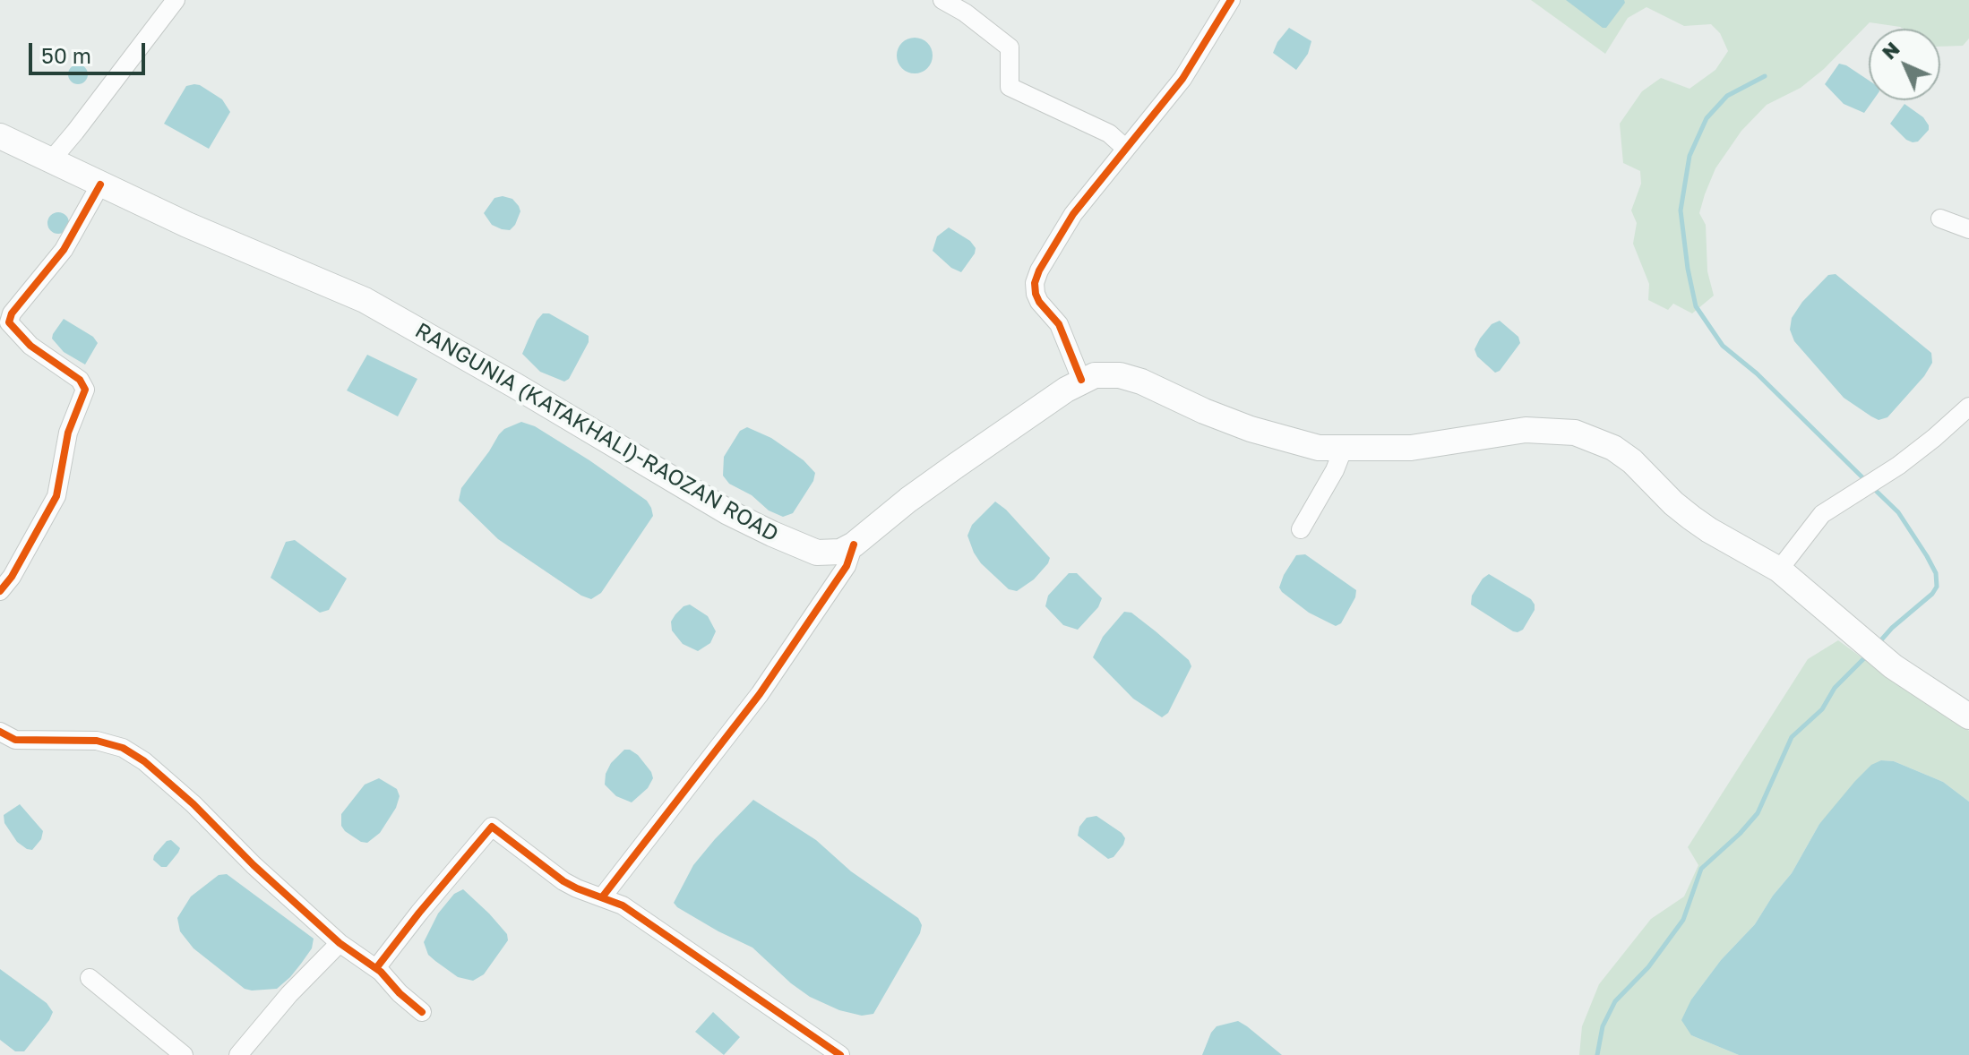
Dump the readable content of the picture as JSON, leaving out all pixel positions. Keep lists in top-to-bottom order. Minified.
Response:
{"streets":{"main road":["RANGUNIA (KATAKHALI)-RAOZAN ROAD"]},"scale_bar":"50 m","north":"top left"}
